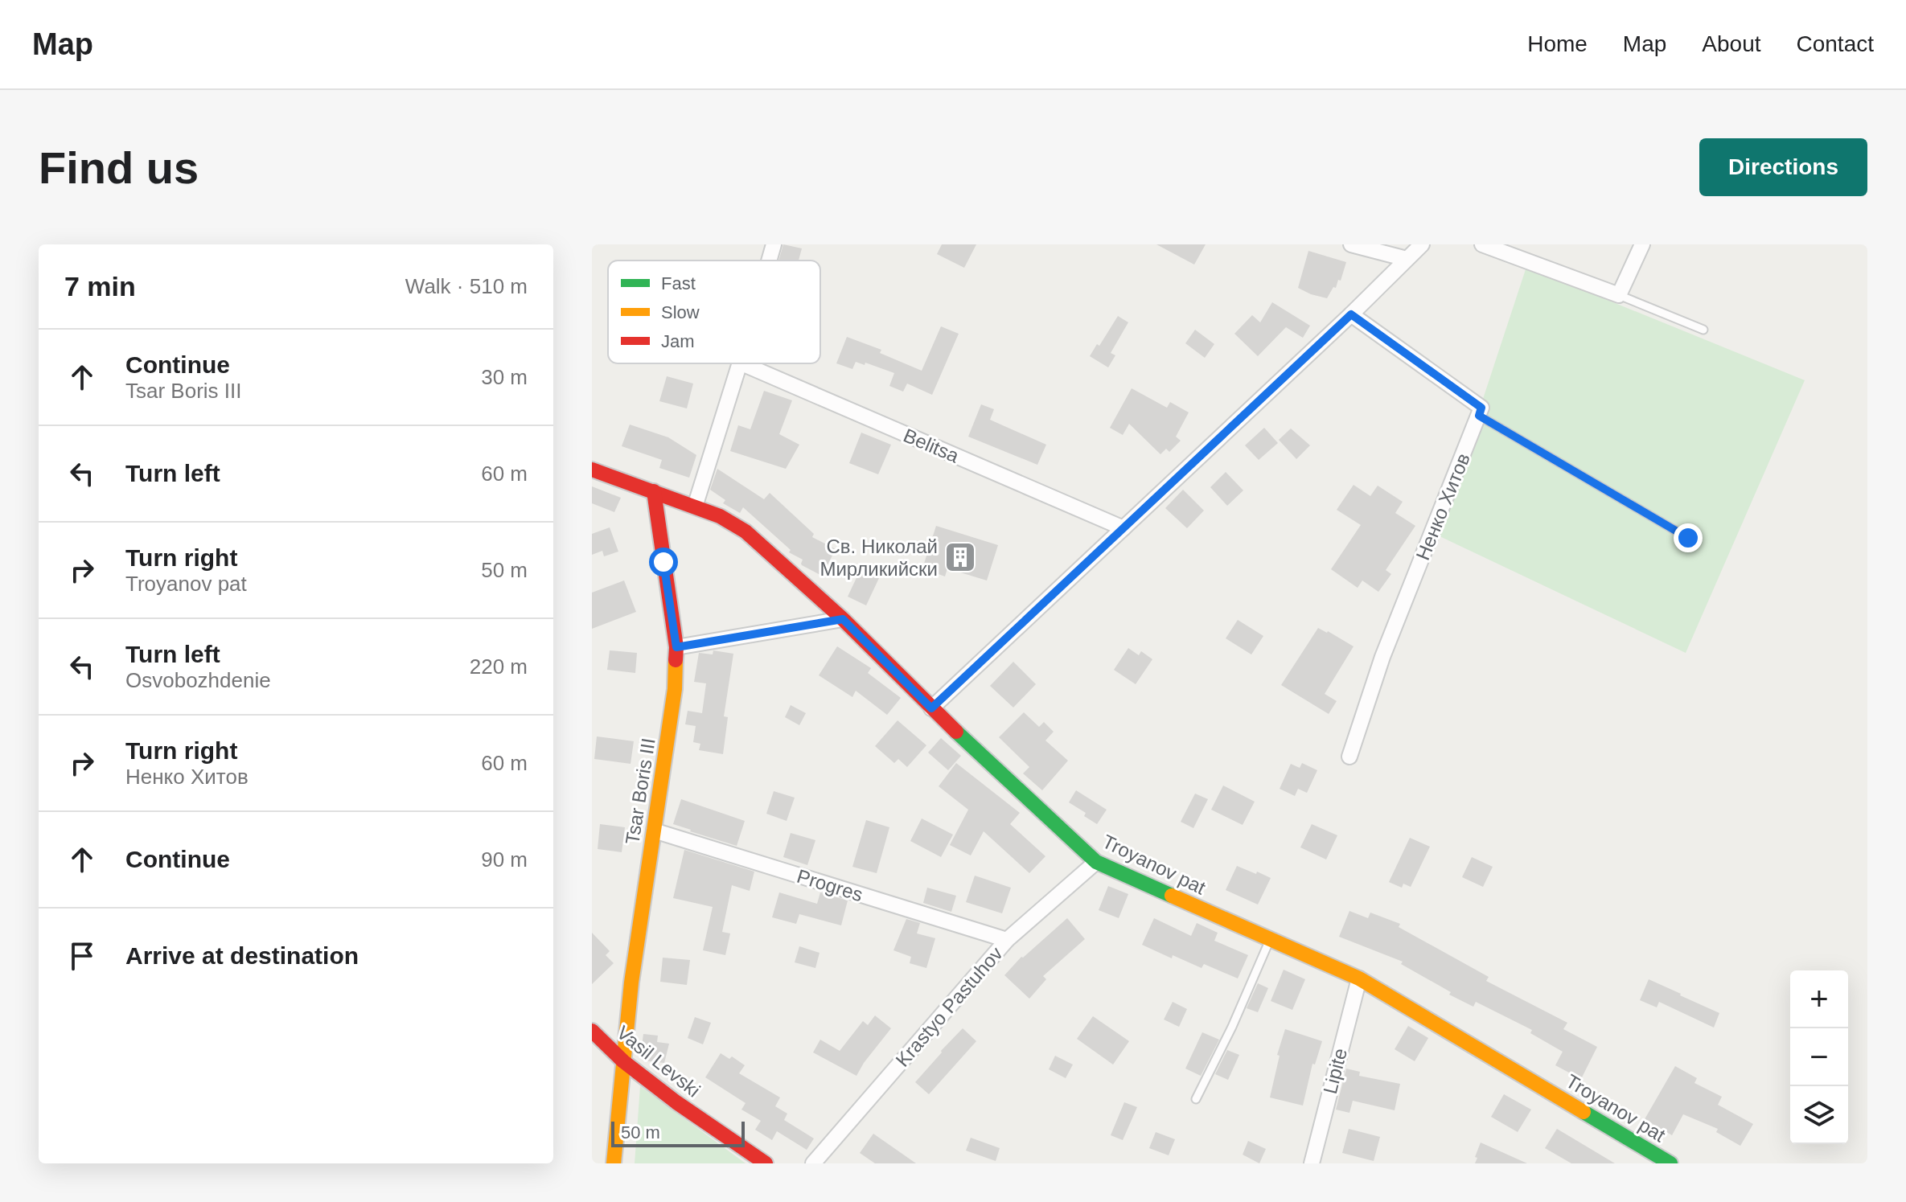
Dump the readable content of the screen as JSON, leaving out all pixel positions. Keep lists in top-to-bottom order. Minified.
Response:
{"streets":{"street":["Belitsa","Ненко Хитов","Tsar Boris III","Troyanov pat","Progres","Krastyo Pastuhov","Vasil Levski","Lipite"]},"crossings":[["Tsar Boris III","Troyanov pat"],["Tsar Boris III","Progres"],["Tsar Boris III","Vasil Levski"],["Troyanov pat","Krastyo Pastuhov"],["Troyanov pat","Lipite"],["Progres","Krastyo Pastuhov"]],"places":{"building":["Св. Николай Мирликийски"]},"legend":["Fast","Slow","Jam"],"scale_bar":"50 m","page":{"header":"Map","nav":["Home","Map","About","Contact"],"buttons":"Directions","title":"Find us","heading":["7 min","Walk · 510 m"],"list":[["Continue","Tsar Boris III","30 m"],["Turn left","60 m"],["Turn right","Troyanov pat","50 m"],["Turn left","Osvobozhdenie","220 m"],["Turn right","Ненко Хитов","60 m"],["Continue","90 m"],"Arrive at destination"],"map_buttons":["+","−"],"scale":"50 m"}}
